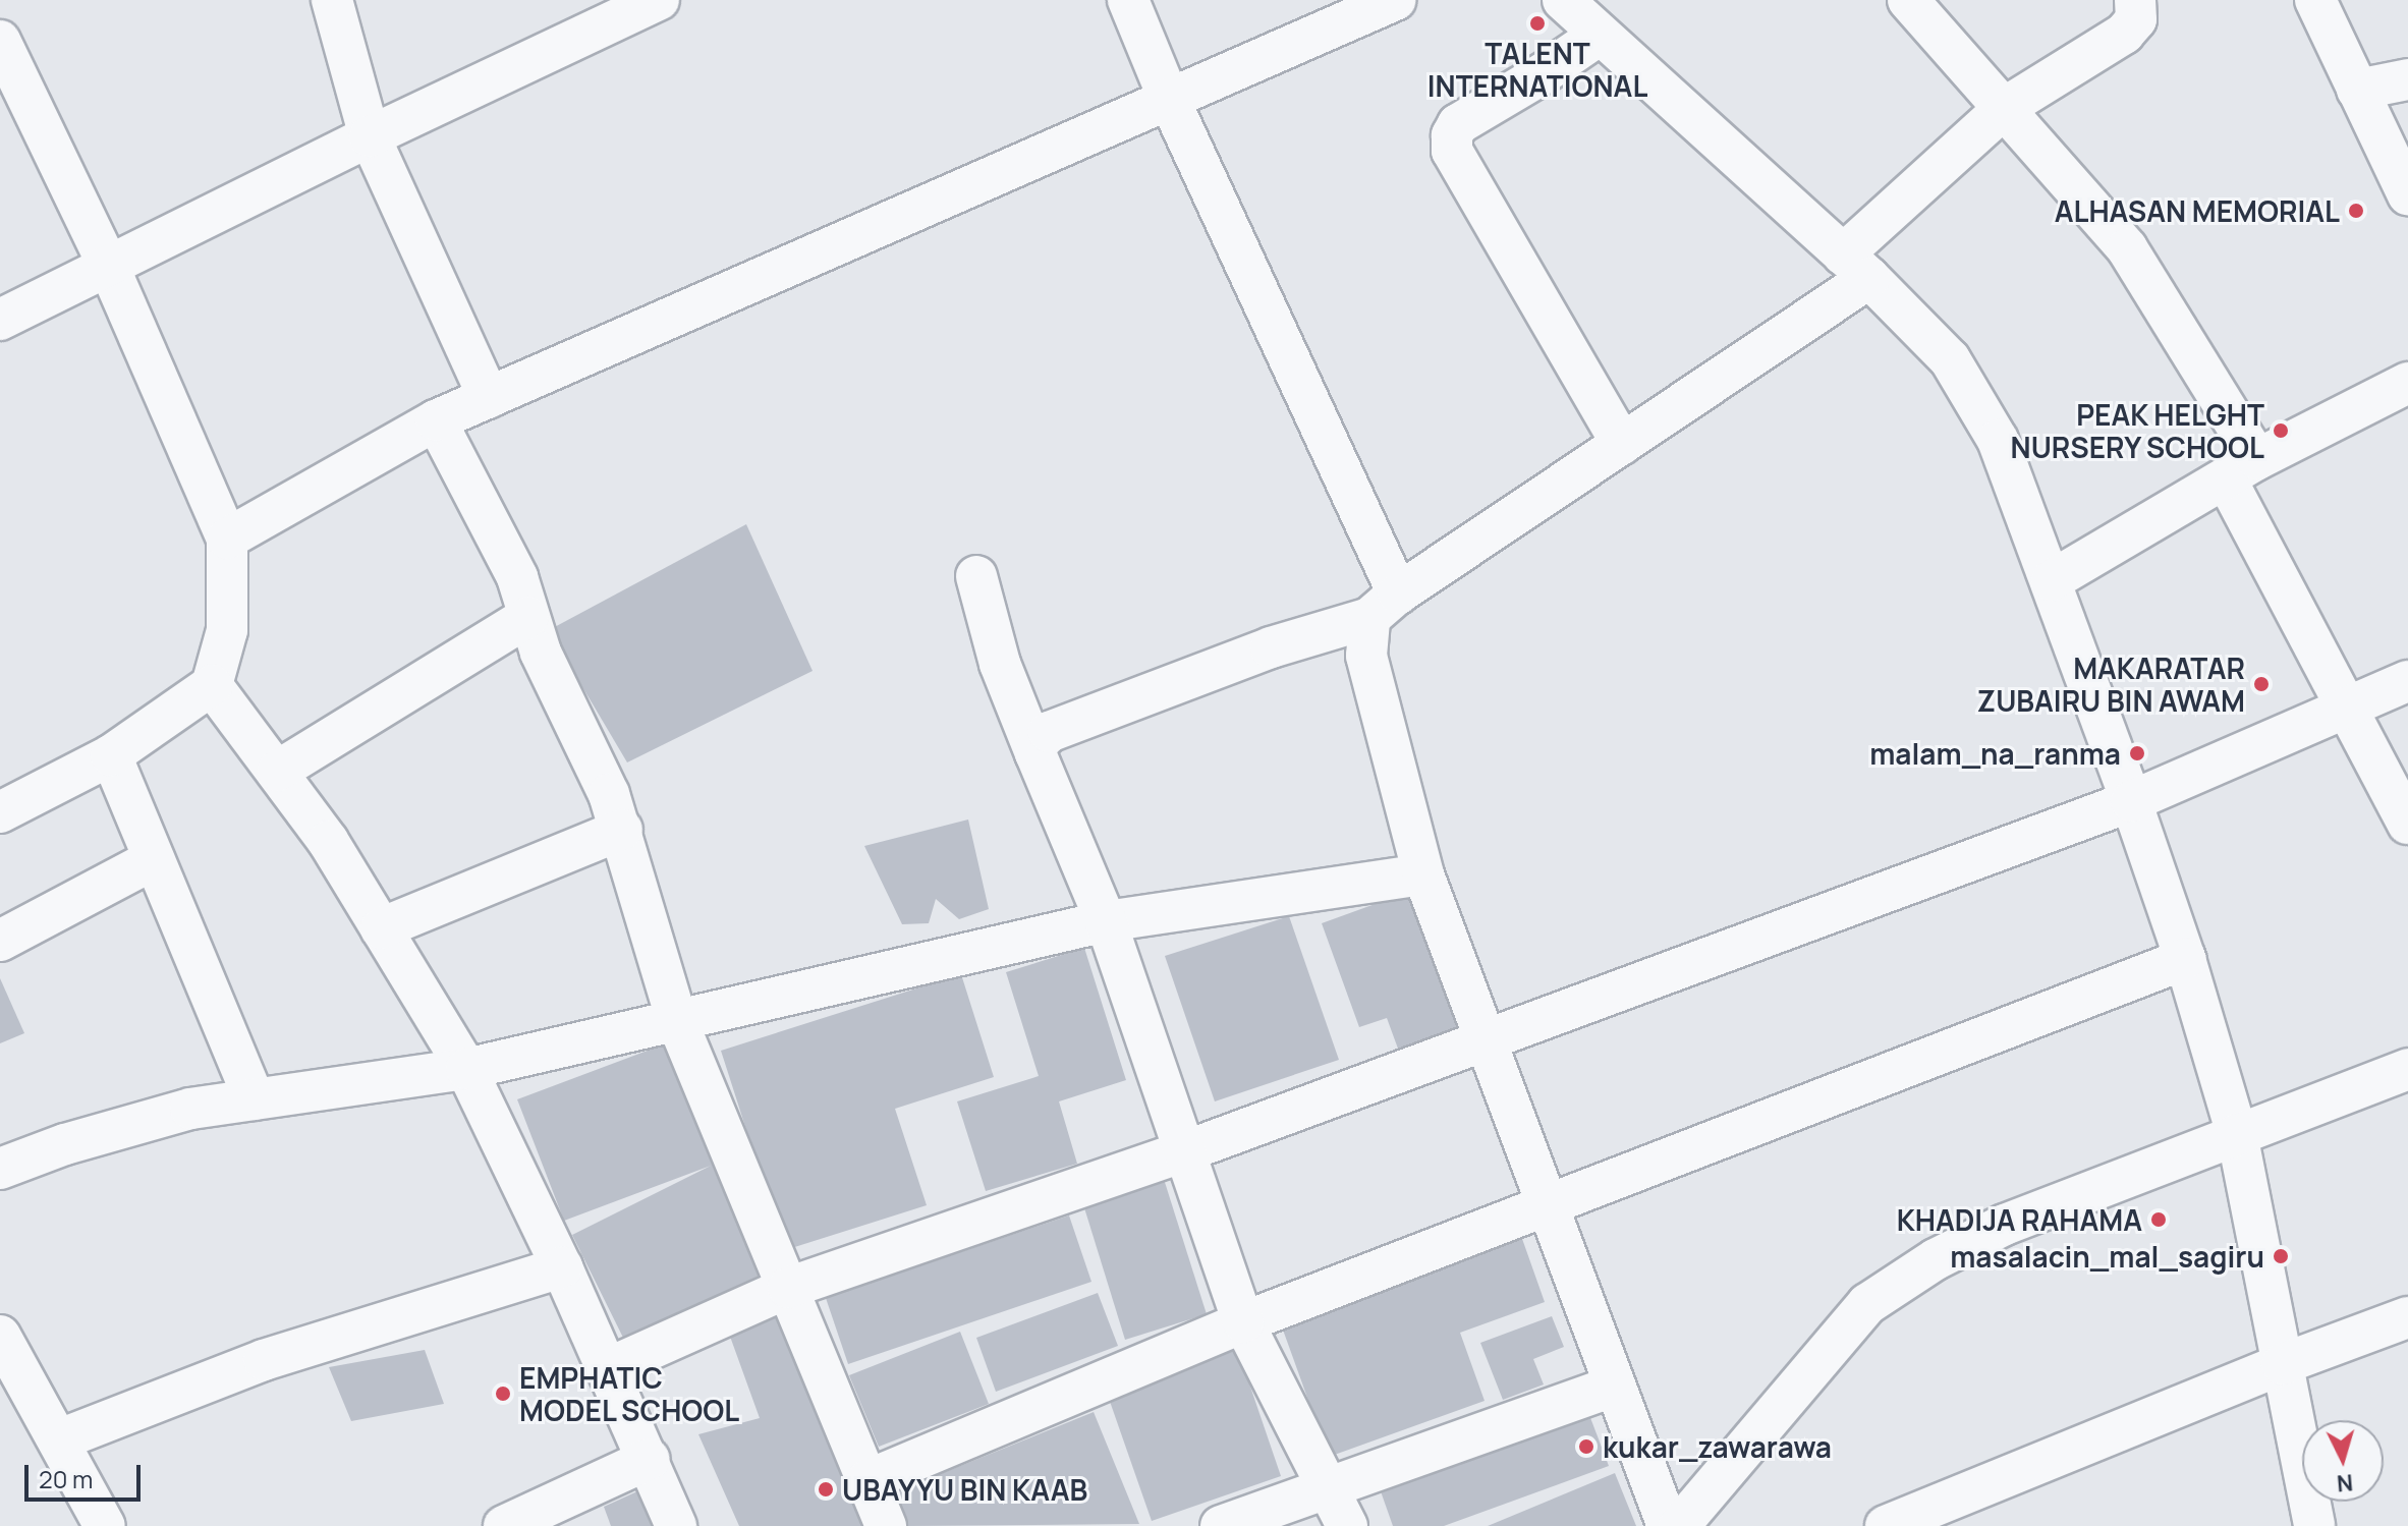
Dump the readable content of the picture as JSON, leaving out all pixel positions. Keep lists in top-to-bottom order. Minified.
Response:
{"places":["TALENT INTERNATIONAL","ALHASAN MEMORIAL","PEAK HELGHT NURSERY SCHOOL","MAKARATAR ZUBAIRU BIN AWAM","malam_na_ranma","KHADIJA RAHAMA","masalacin_mal_sagiru","EMPHATIC MODEL SCHOOL","kukar_zawarawa","UBAYYU BIN KAAB"],"scale_bar":"20 m","north":"bottom"}
